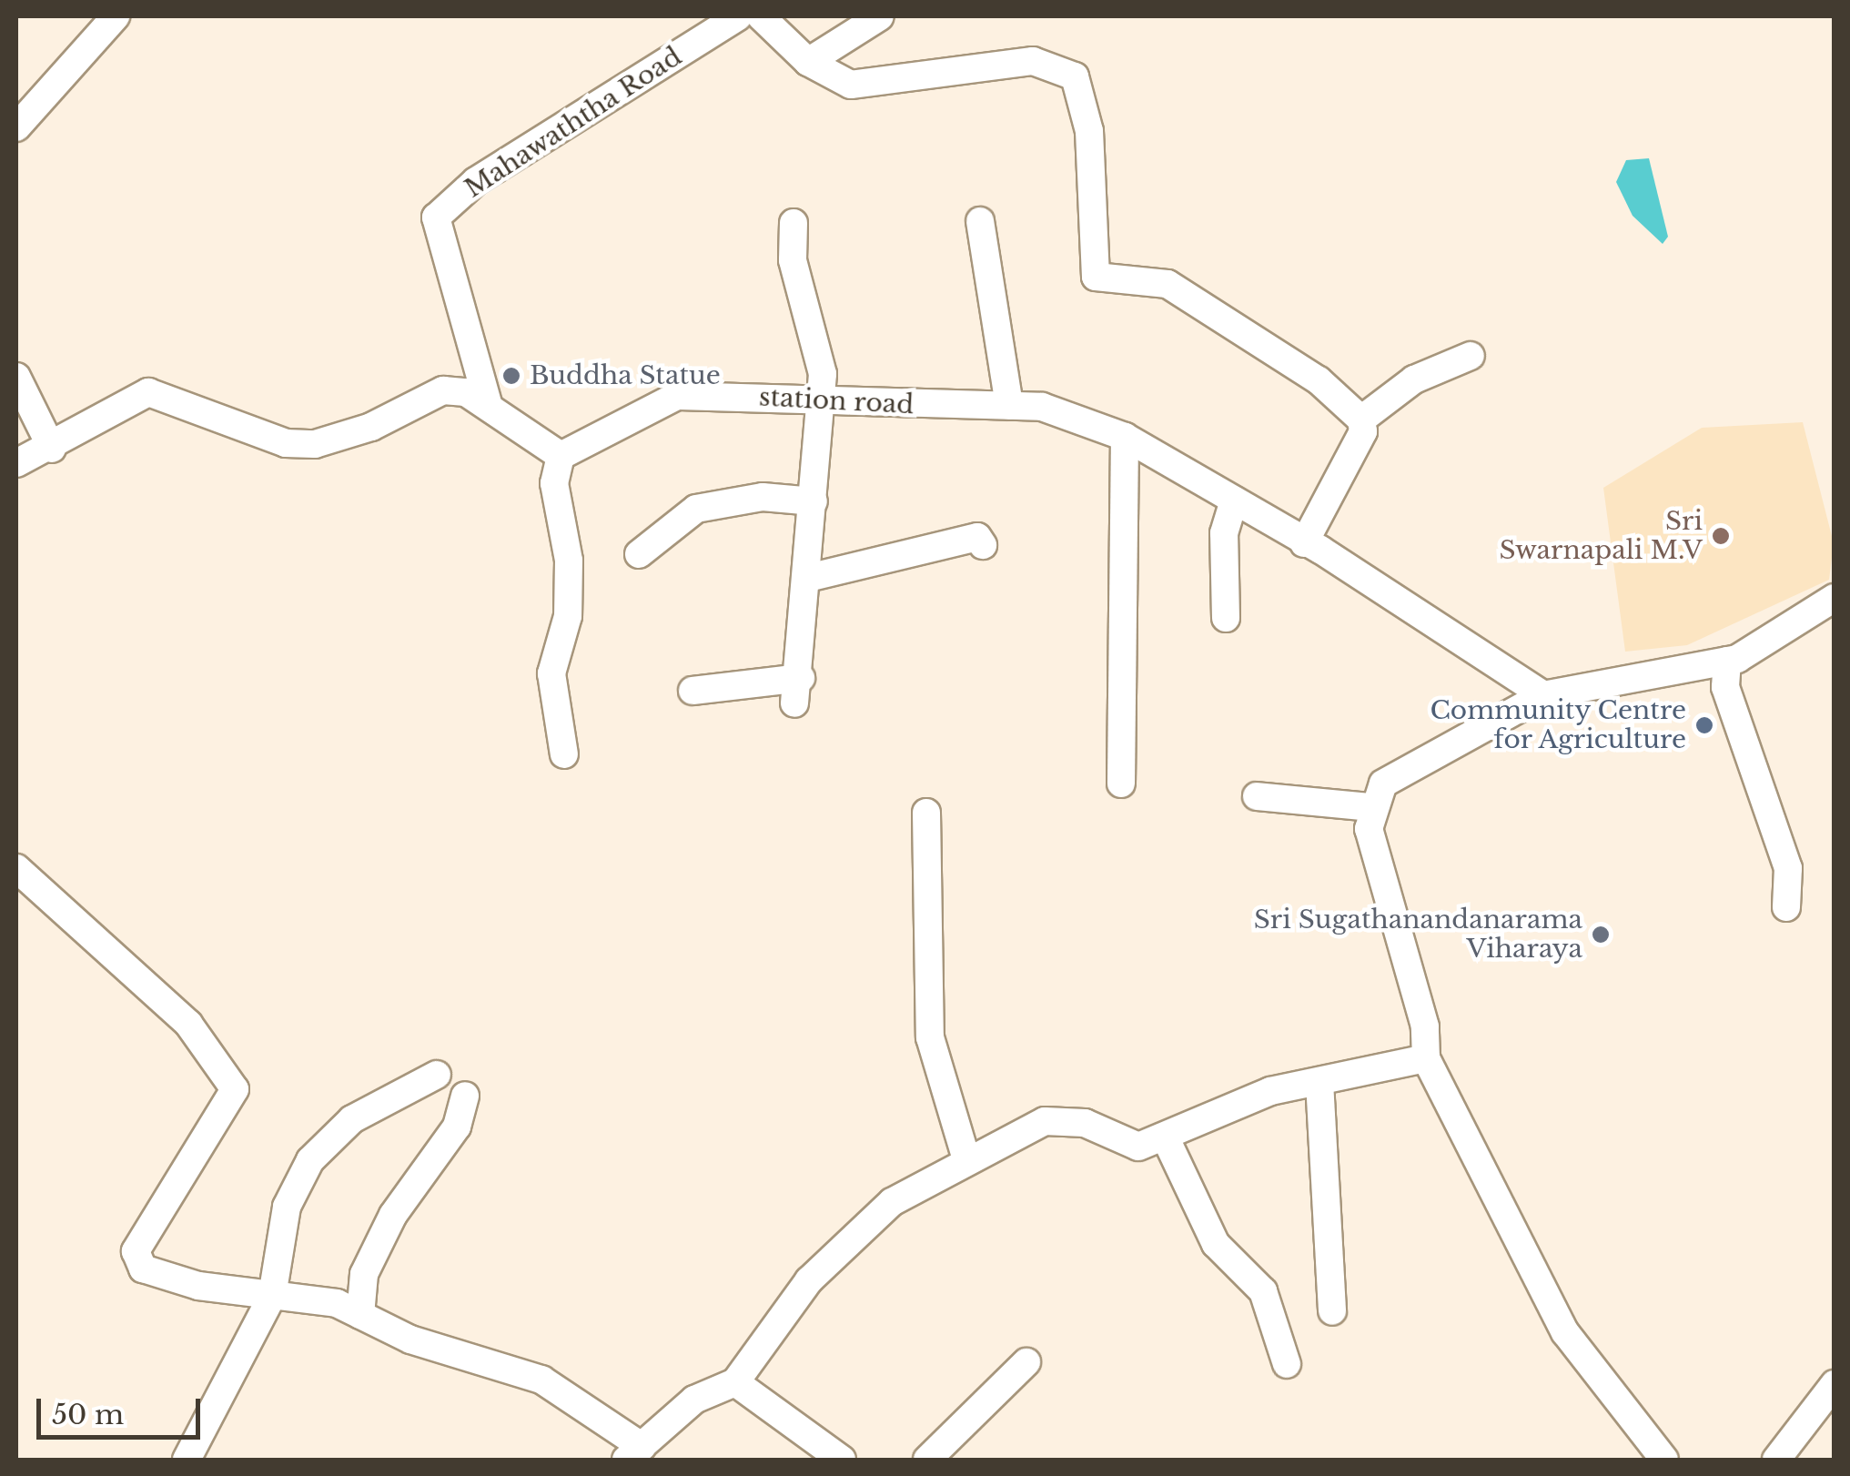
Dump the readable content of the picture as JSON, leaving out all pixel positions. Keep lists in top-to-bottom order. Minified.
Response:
{"streets":{"street":["Mahawaththa Road","station road"]},"places":["Buddha Statue","Sri Swarnapali M.V","Community Centre for Agriculture","Sri Sugathanandanarama Viharaya"],"scale_bar":"50 m"}
